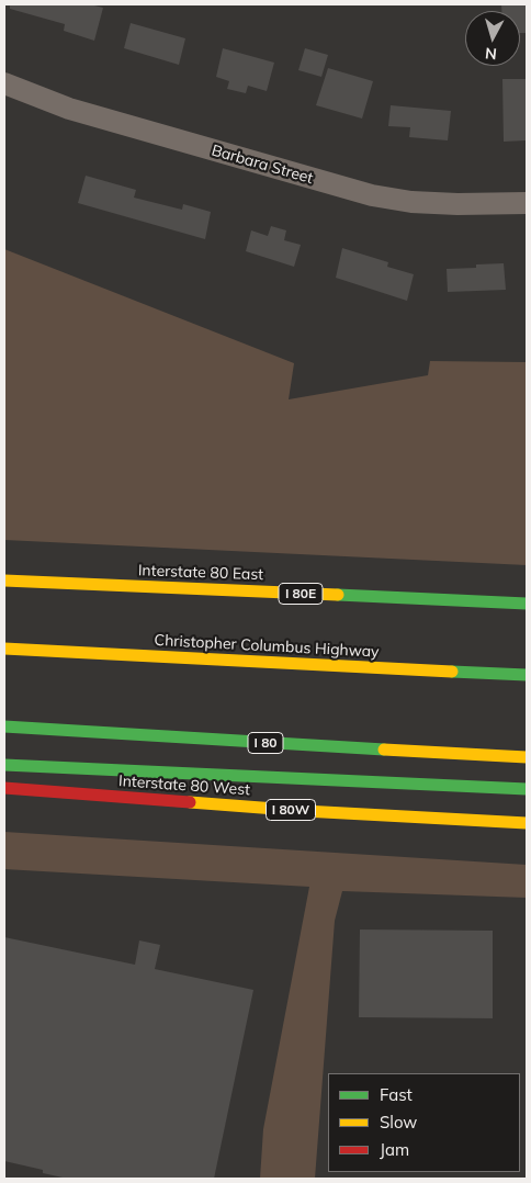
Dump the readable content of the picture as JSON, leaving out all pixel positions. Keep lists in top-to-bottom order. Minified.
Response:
{"streets":{"highway":["Interstate 80 East","I 80E","Christopher Columbus Highway","I 80","Interstate 80 West","I 80W"],"street":["Barbara Street"]},"legend":["Fast","Slow","Jam"],"north":"bottom"}
